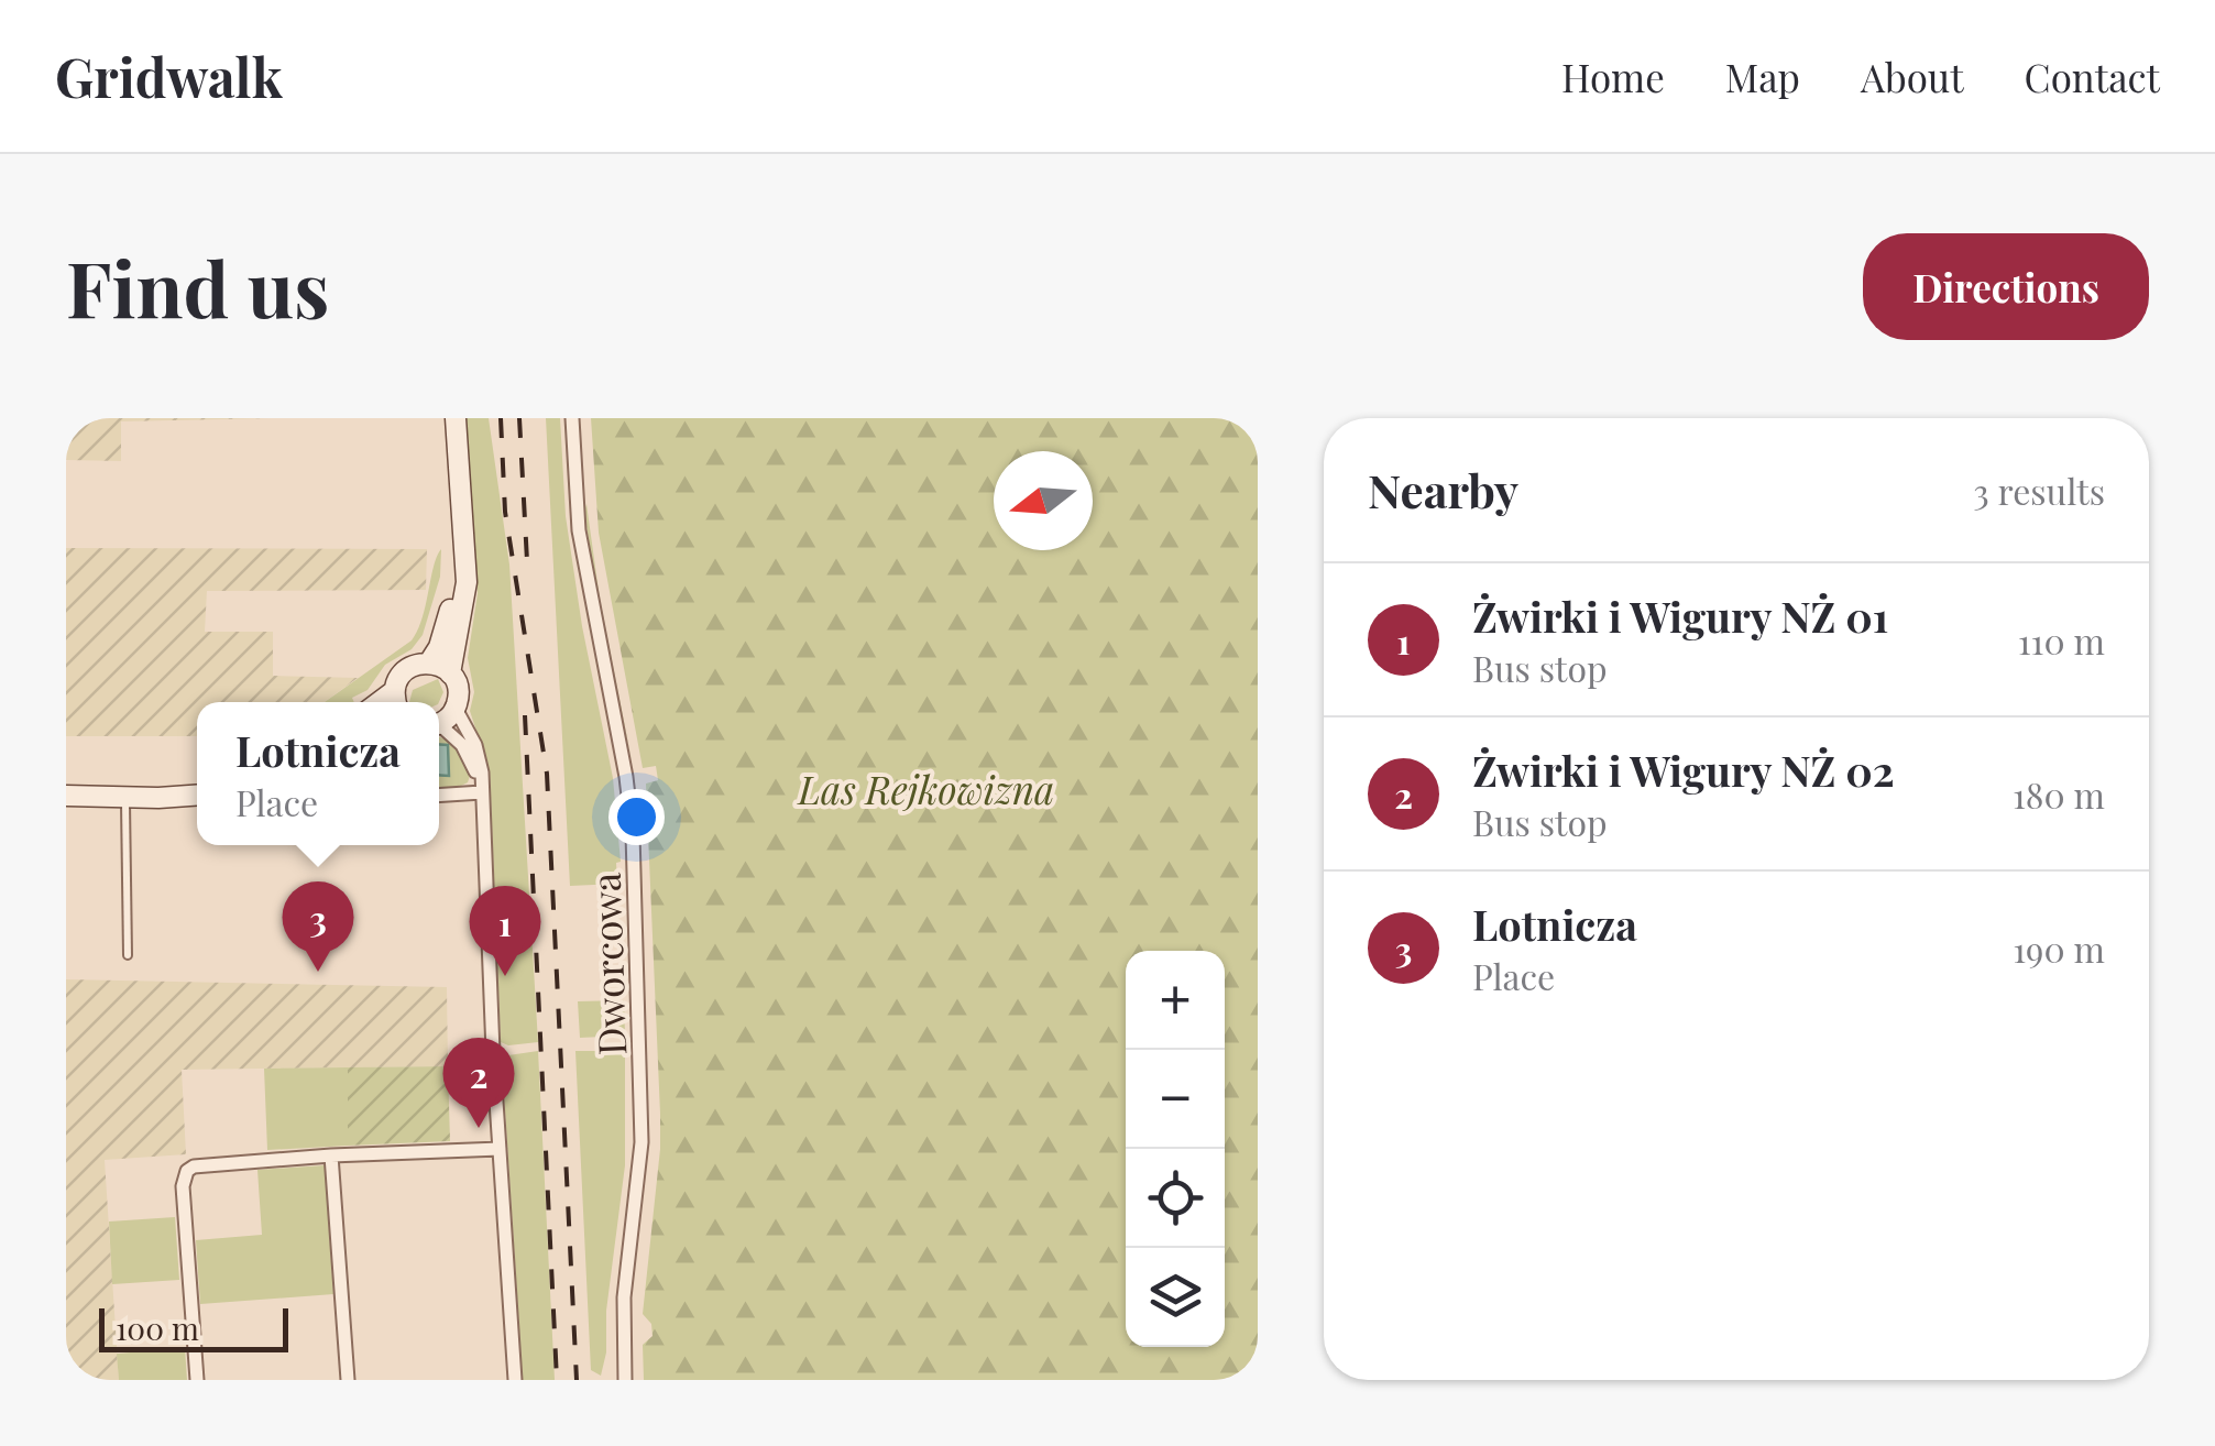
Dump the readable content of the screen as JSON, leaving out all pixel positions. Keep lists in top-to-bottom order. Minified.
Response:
{"streets":{"street":["Dworcowa"]},"parks":["Las Rejkowizna"],"scale_bar":"100 m","north":"left","page":{"header":"Gridwalk","nav":["Home","Map","About","Contact"],"buttons":"Directions","title":"Find us","heading":["Nearby","3 results"],"list":[{"mark":"1","name":"Żwirki i Wigury NŻ 01","note":"Bus stop","value":"110 m"},{"mark":"2","name":"Żwirki i Wigury NŻ 02","note":"Bus stop","value":"180 m"},{"mark":"3","name":"Lotnicza","note":"Place","value":"190 m"}],"popup":["Lotnicza","Place"],"pins":["3","1","2"],"map_buttons":["+","−"],"scale":"100 m"}}
